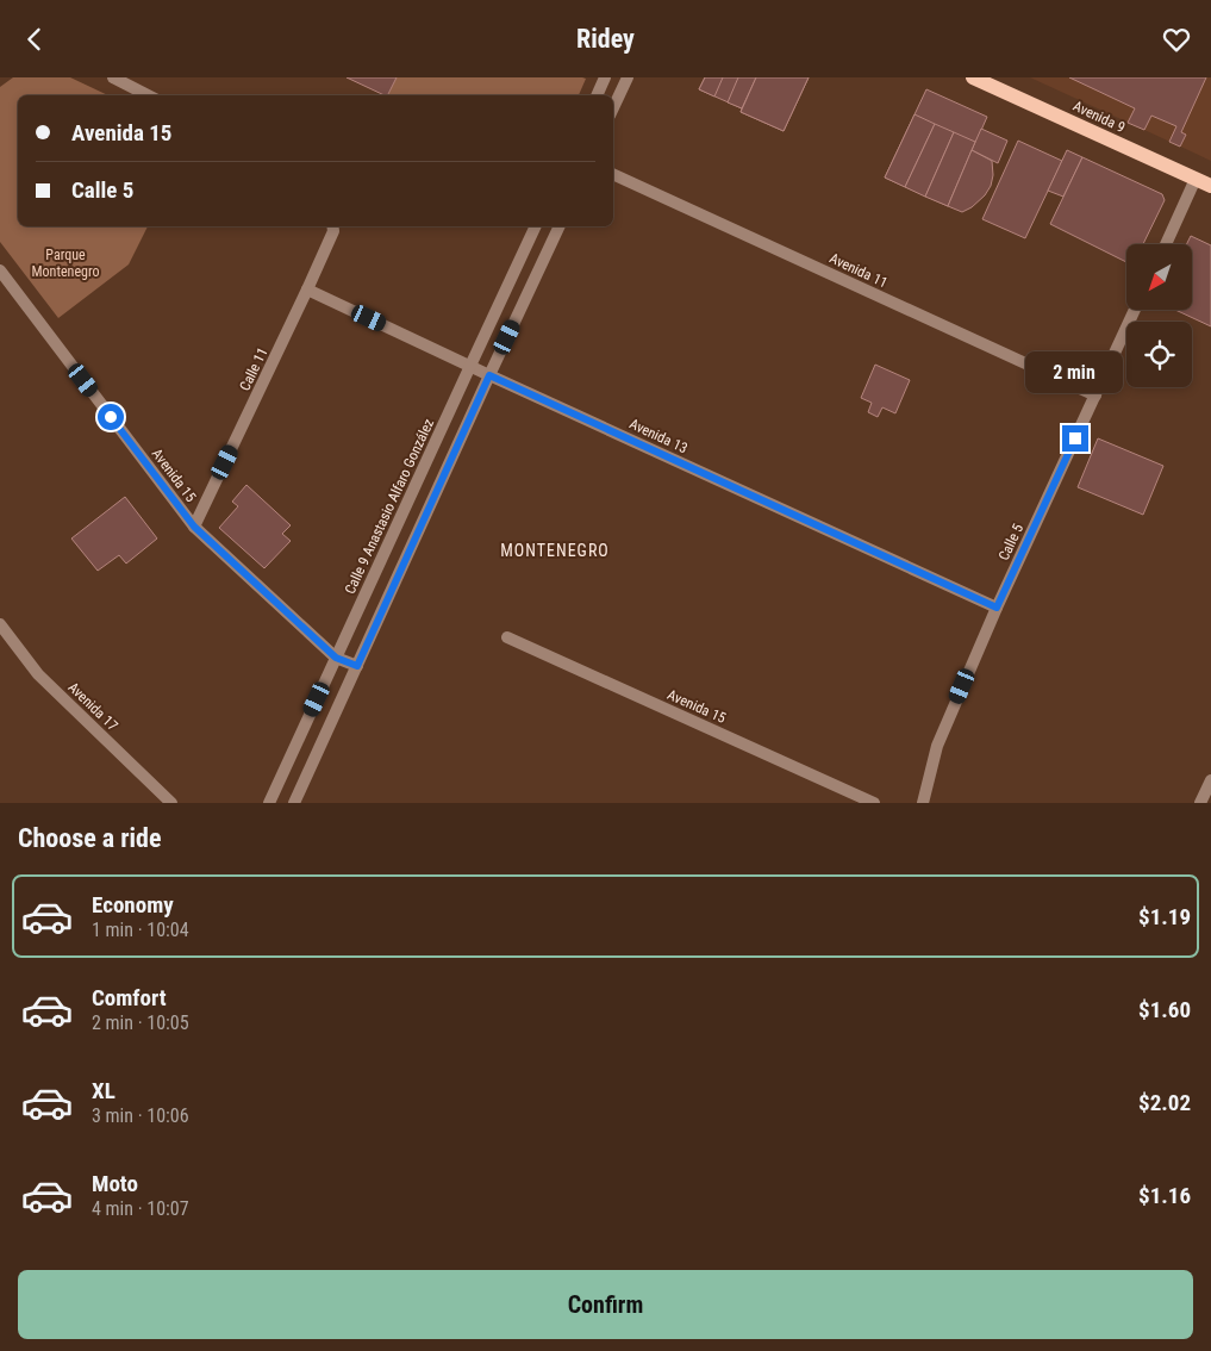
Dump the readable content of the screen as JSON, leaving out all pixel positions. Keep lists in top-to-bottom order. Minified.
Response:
{"streets":{"main road":["Avenida 9"],"street":["Avenida 11","Calle 11","Avenida 13","Avenida 15","Calle 9 Anastasio Alfaro González","Calle 5","Avenida 17"]},"crossings":[["Avenida 11","Calle 5"],["Calle 11","Avenida 13"],["Calle 11","Avenida 15"],["Avenida 13","Calle 9 Anastasio Alfaro González"],["Avenida 13","Calle 5"],["Avenida 15","Calle 9 Anastasio Alfaro González"]],"districts":["MONTENEGRO"],"parks":["Parque Montenegro"],"north":"bottom left","page":{"header":"Ridey","banner":["Avenida 15","Calle 5"],"bubble":"2 min","heading":"Choose a ride","list":[{"name":"Economy","note":"1 min · 10:04","value":"$1.19"},{"name":"Comfort","note":"2 min · 10:05","value":"$1.60"},{"name":"XL","note":"3 min · 10:06","value":"$2.02"},{"name":"Moto","note":"4 min · 10:07","value":"$1.16"}],"buttons":"Confirm"}}
